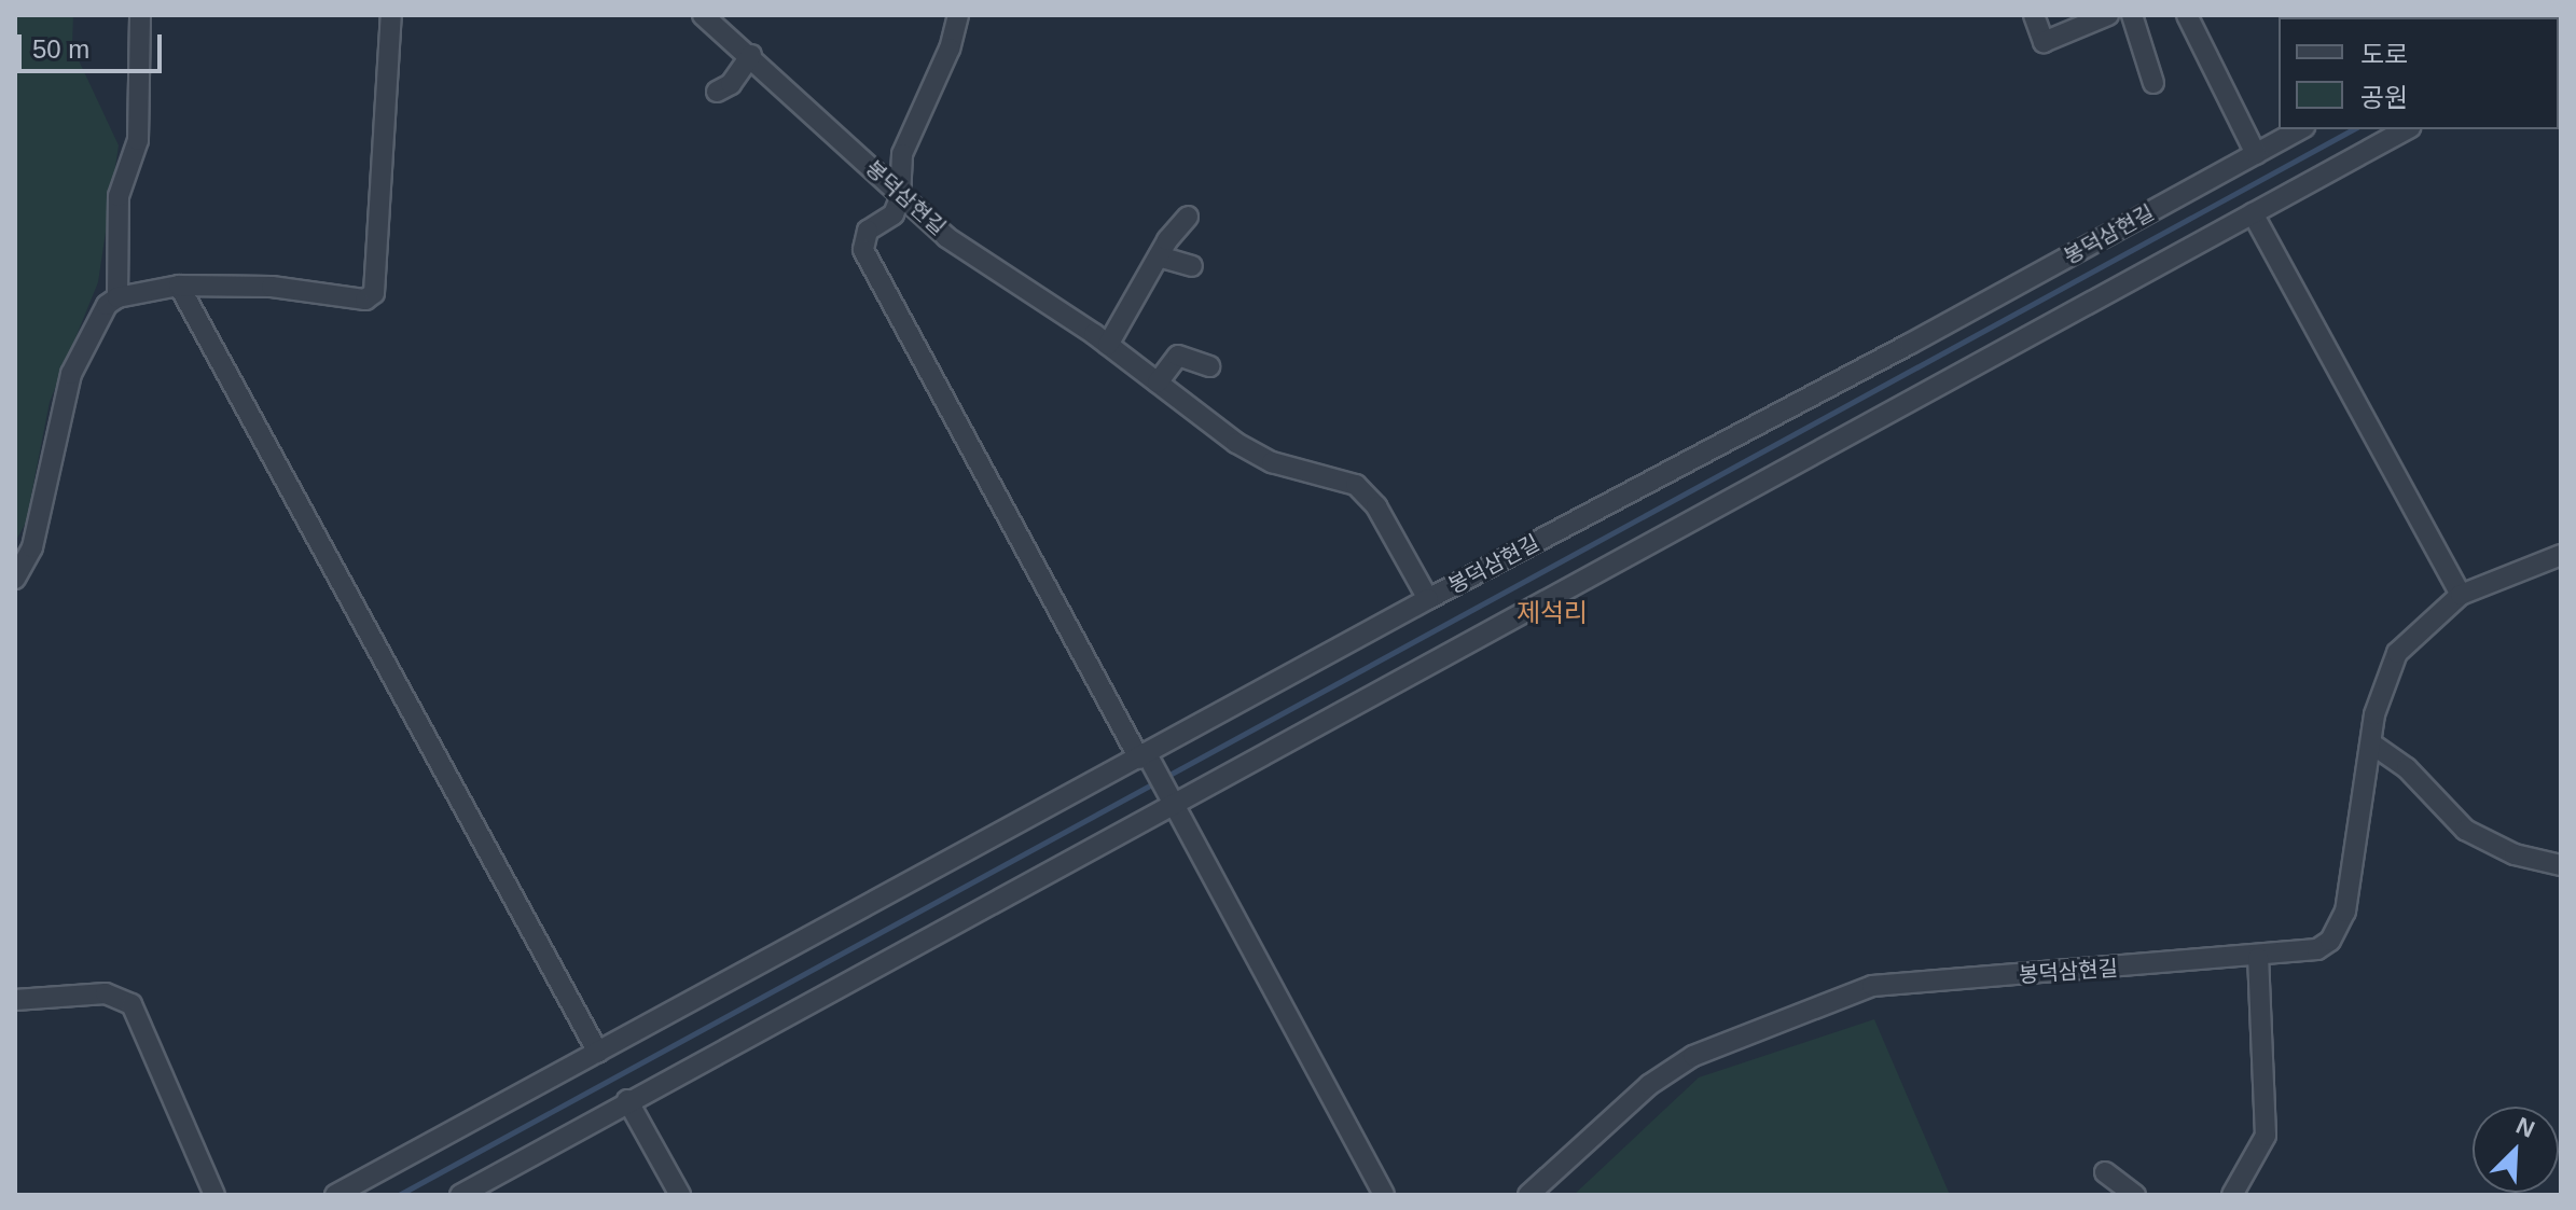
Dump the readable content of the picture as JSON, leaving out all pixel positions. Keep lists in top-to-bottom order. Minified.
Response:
{"streets":{"street":["봉덕삼현길"]},"districts":["제석리"],"legend":["도로","공원"],"scale_bar":"50 m","north":"top right"}
